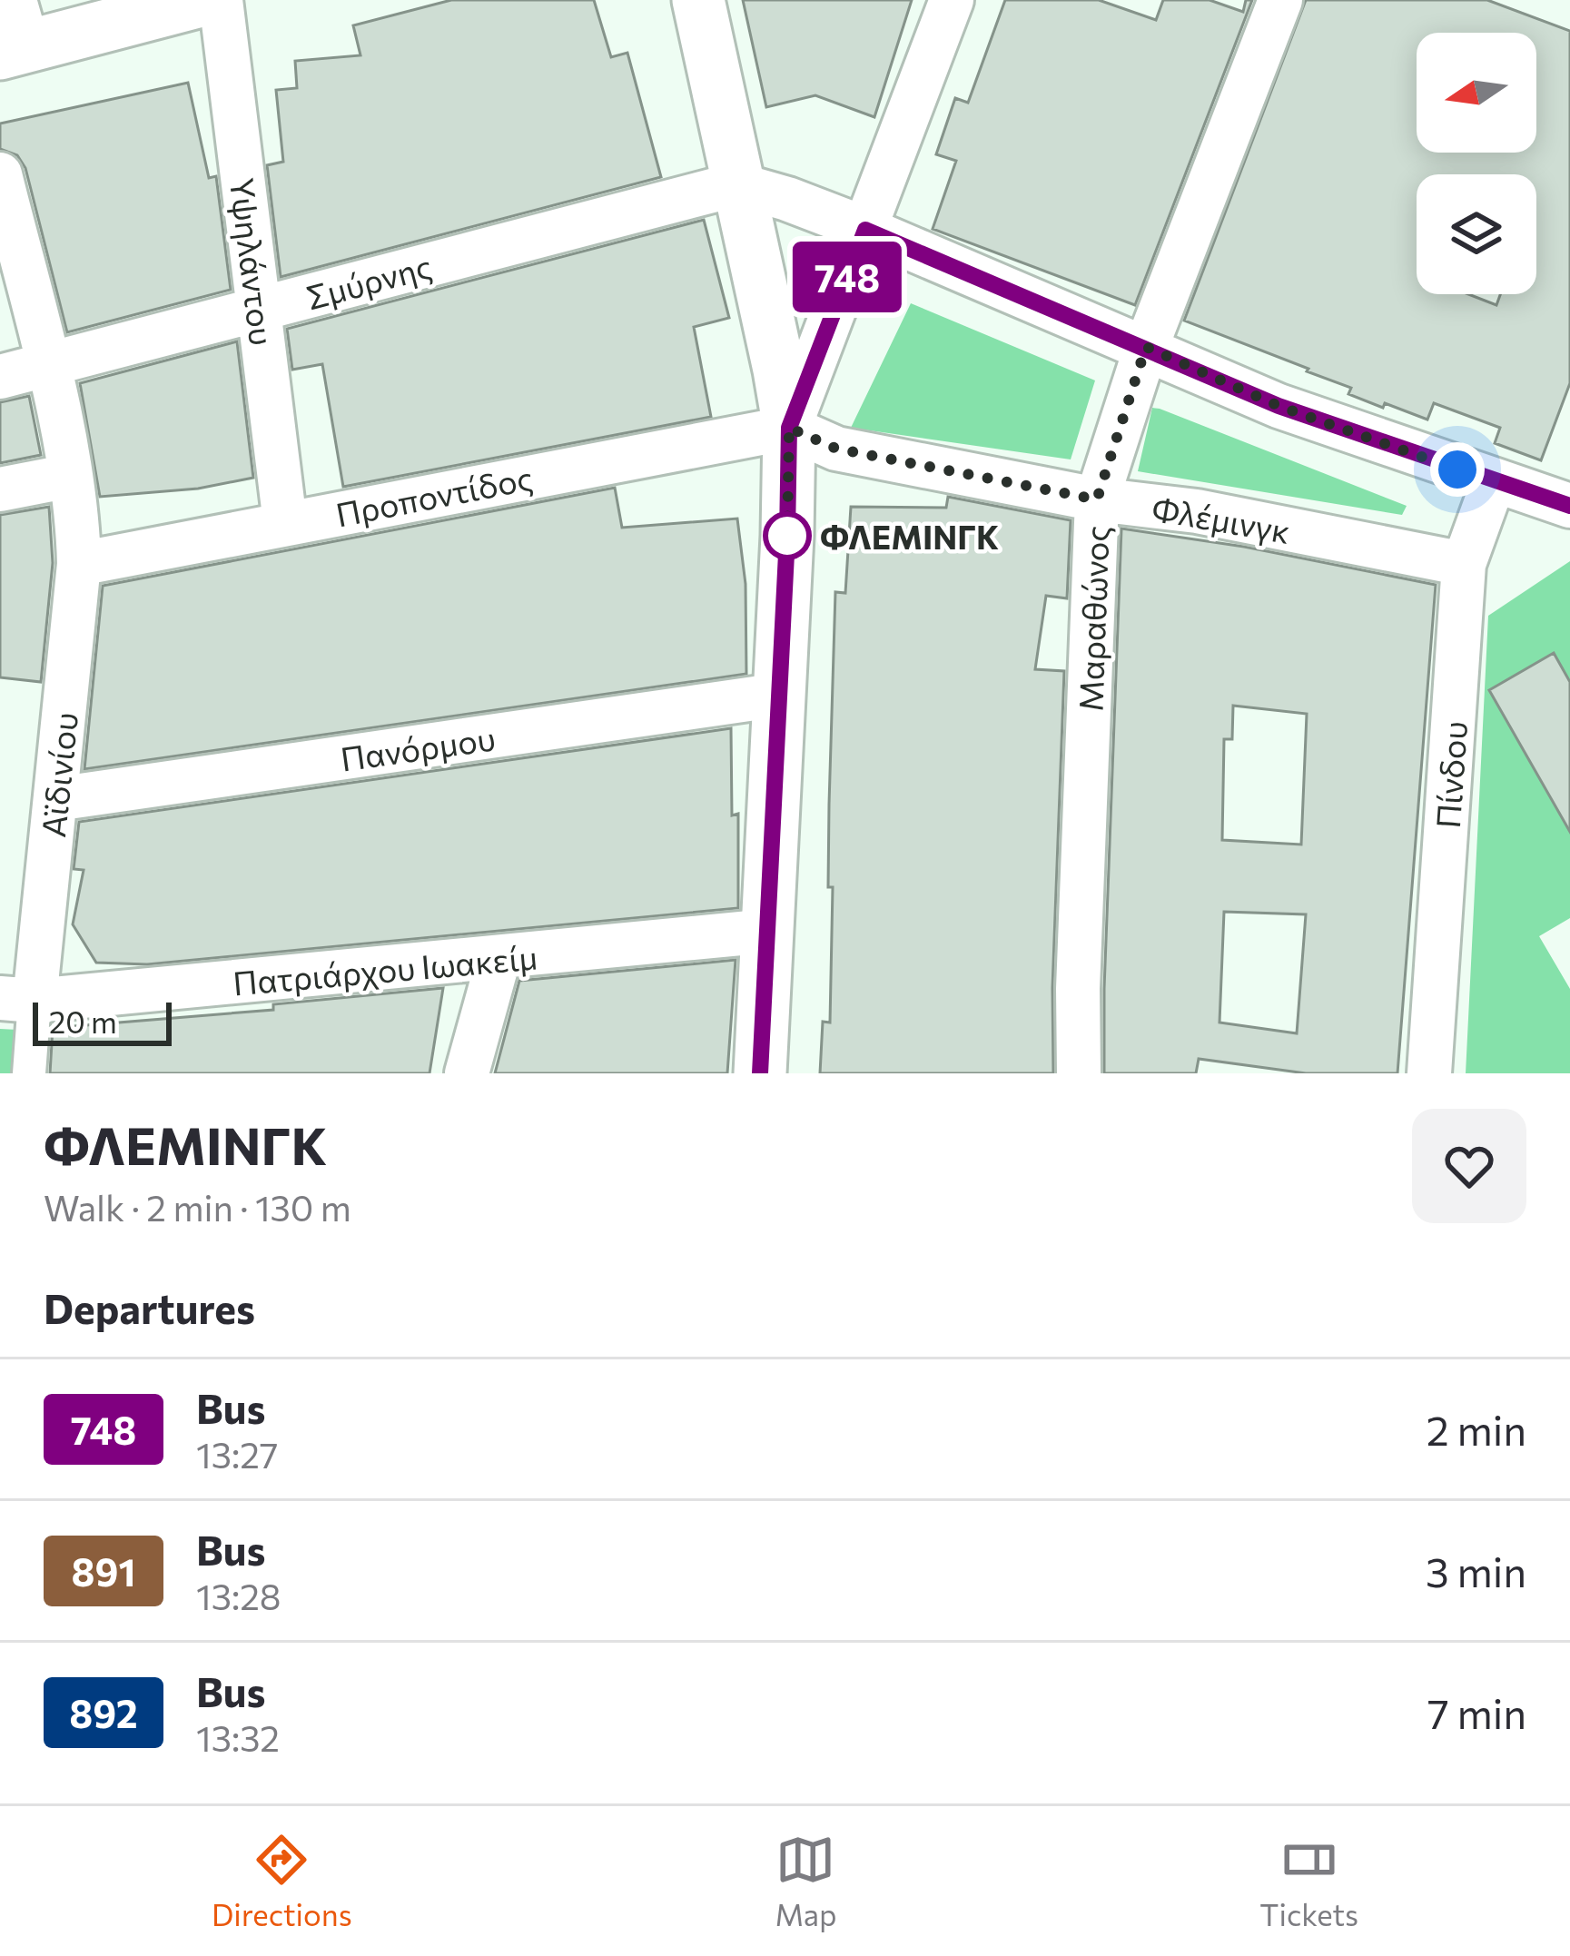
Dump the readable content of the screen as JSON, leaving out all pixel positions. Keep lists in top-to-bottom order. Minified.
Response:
{"streets":{"street":["Υψηλάντου","Σμύρνης","Προποντίδος","Φλέμινγκ","Μαραθώνος","Πανόρμου","Αϊδινίου","Πίνδου","Πατριάρχου Ιωακείμ"]},"crossings":[["Υψηλάντου","Σμύρνης"],["Υψηλάντου","Προποντίδος"],["Σμύρνης","Αϊδινίου"],["Προποντίδος","Φλέμινγκ"],["Προποντίδος","Αϊδινίου"],["Φλέμινγκ","Μαραθώνος"],["Φλέμινγκ","Πίνδου"],["Πανόρμου","Αϊδινίου"],["Αϊδινίου","Πατριάρχου Ιωακείμ"]],"places":["ΦΛΕΜΙΝΓΚ"],"lines":["bus line 748"],"scale_bar":"20 m","north":"left","page":{"on_map":"748","scale":"20 m","heading":[["ΦΛΕΜΙΝΓΚ","Walk · 2 min · 130 m"],"Departures"],"list":[{"mark":"748","name":"Bus","note":"13:27","value":"2 min"},{"mark":"891","name":"Bus","note":"13:28","value":"3 min"},{"mark":"892","name":"Bus","note":"13:32","value":"7 min"}],"tabs":["Directions","Map","Tickets"]}}
